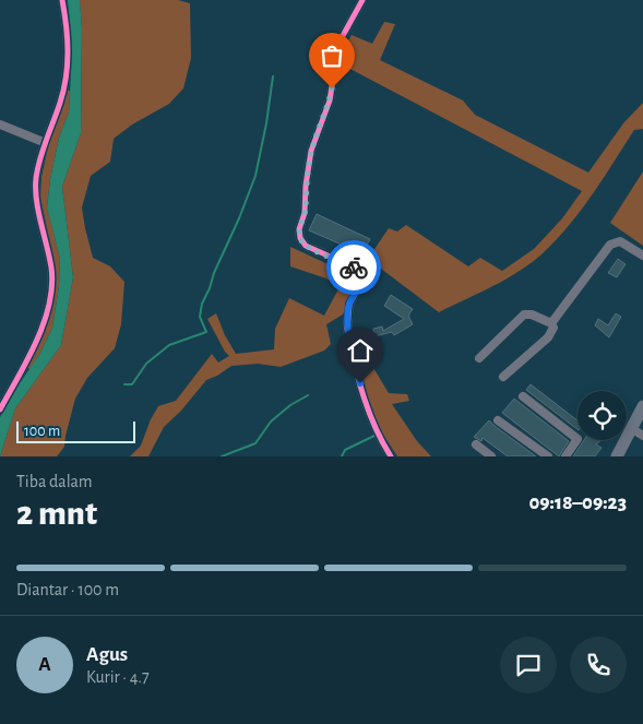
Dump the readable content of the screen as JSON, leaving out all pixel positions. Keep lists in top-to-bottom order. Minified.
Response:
{"scale_bar":"100 m","page":{"scale":"100 m","heading":["2 mnt","Tiba dalam","09:18–09:23"],"panel":["Agus","Kurir · 4.7"],"bar":"Diantar · 100 m","round":"A"}}
